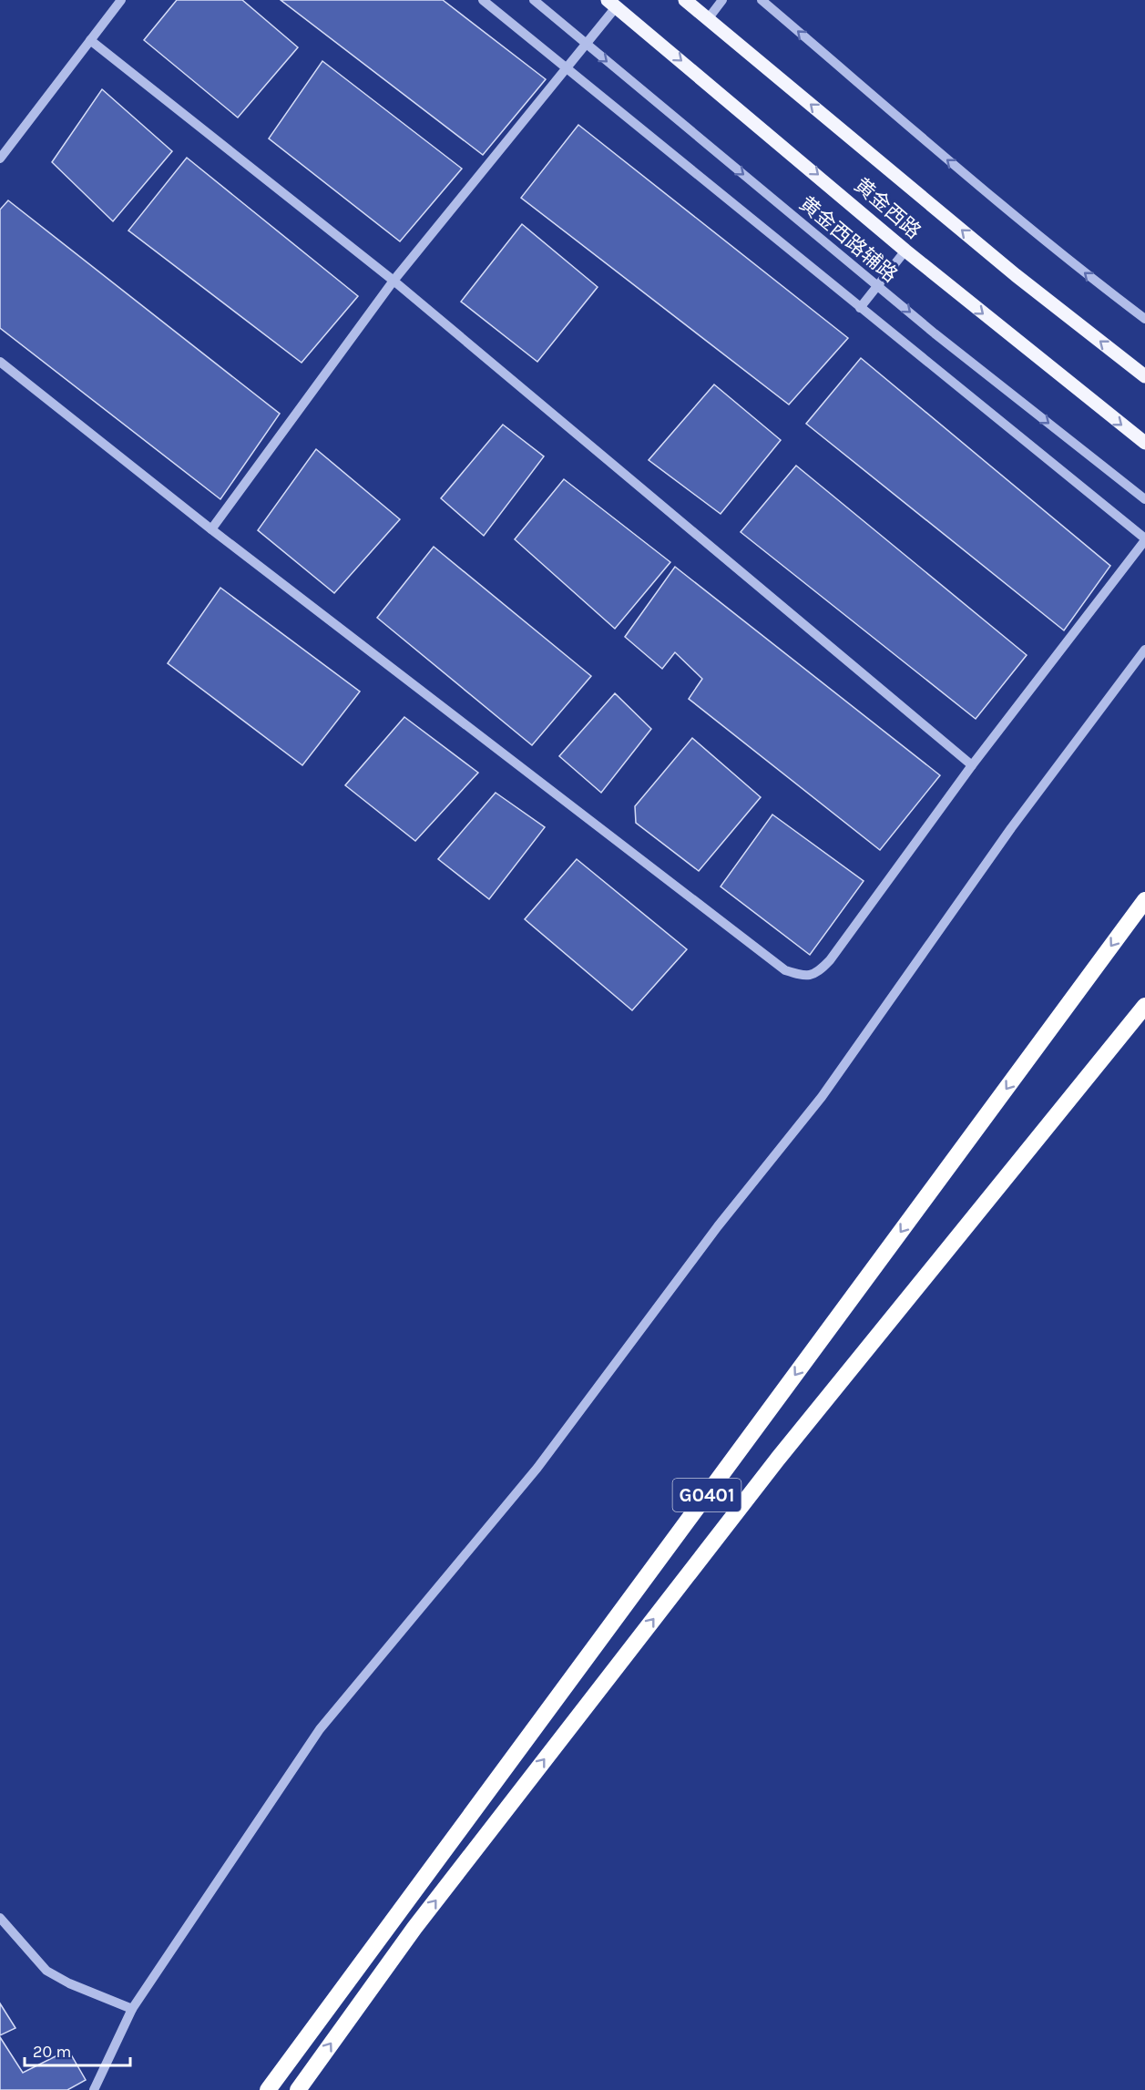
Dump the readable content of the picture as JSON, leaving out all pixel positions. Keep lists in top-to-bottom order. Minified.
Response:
{"streets":{"highway":["G0401"],"main road":["黄金西路"],"street":["黄金西路辅路"]},"scale_bar":"20 m"}
